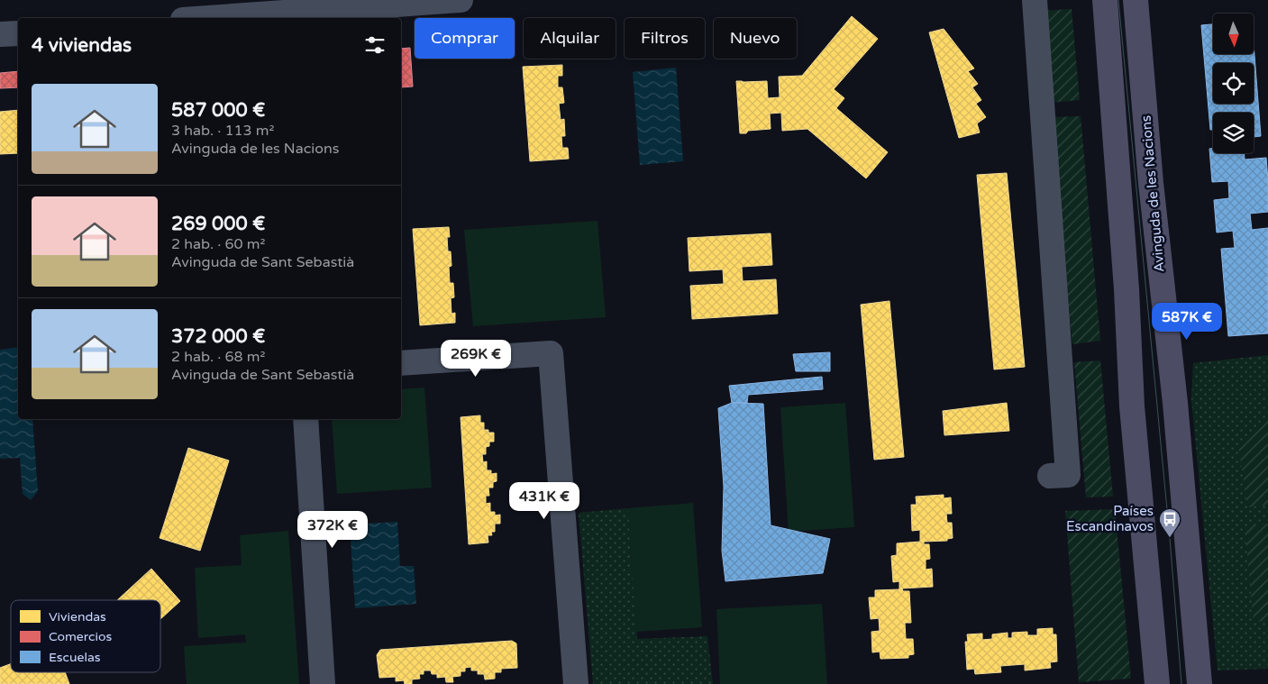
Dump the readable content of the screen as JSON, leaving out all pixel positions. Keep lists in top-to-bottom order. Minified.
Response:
{"streets":{"main road":["Avinguda de les Nacions"]},"places":{"bus stop":["Países Escandinavos"]},"legend":["Viviendas","Comercios","Escuelas"],"north":"bottom","page":{"chip":["Comprar","Alquilar","Filtros","Nuevo"],"heading":"4 viviendas","list":[{"name":"587 000 €","note":"3 hab. · 113 m² · Avinguda de les Nacions"},{"name":"269 000 €","note":"2 hab. · 60 m² · Avinguda de Sant Sebastià"},{"name":"372 000 €","note":"2 hab. · 68 m² · Avinguda de Sant Sebastià"}],"price":["587K €","269K €","431K €","372K €"]}}
